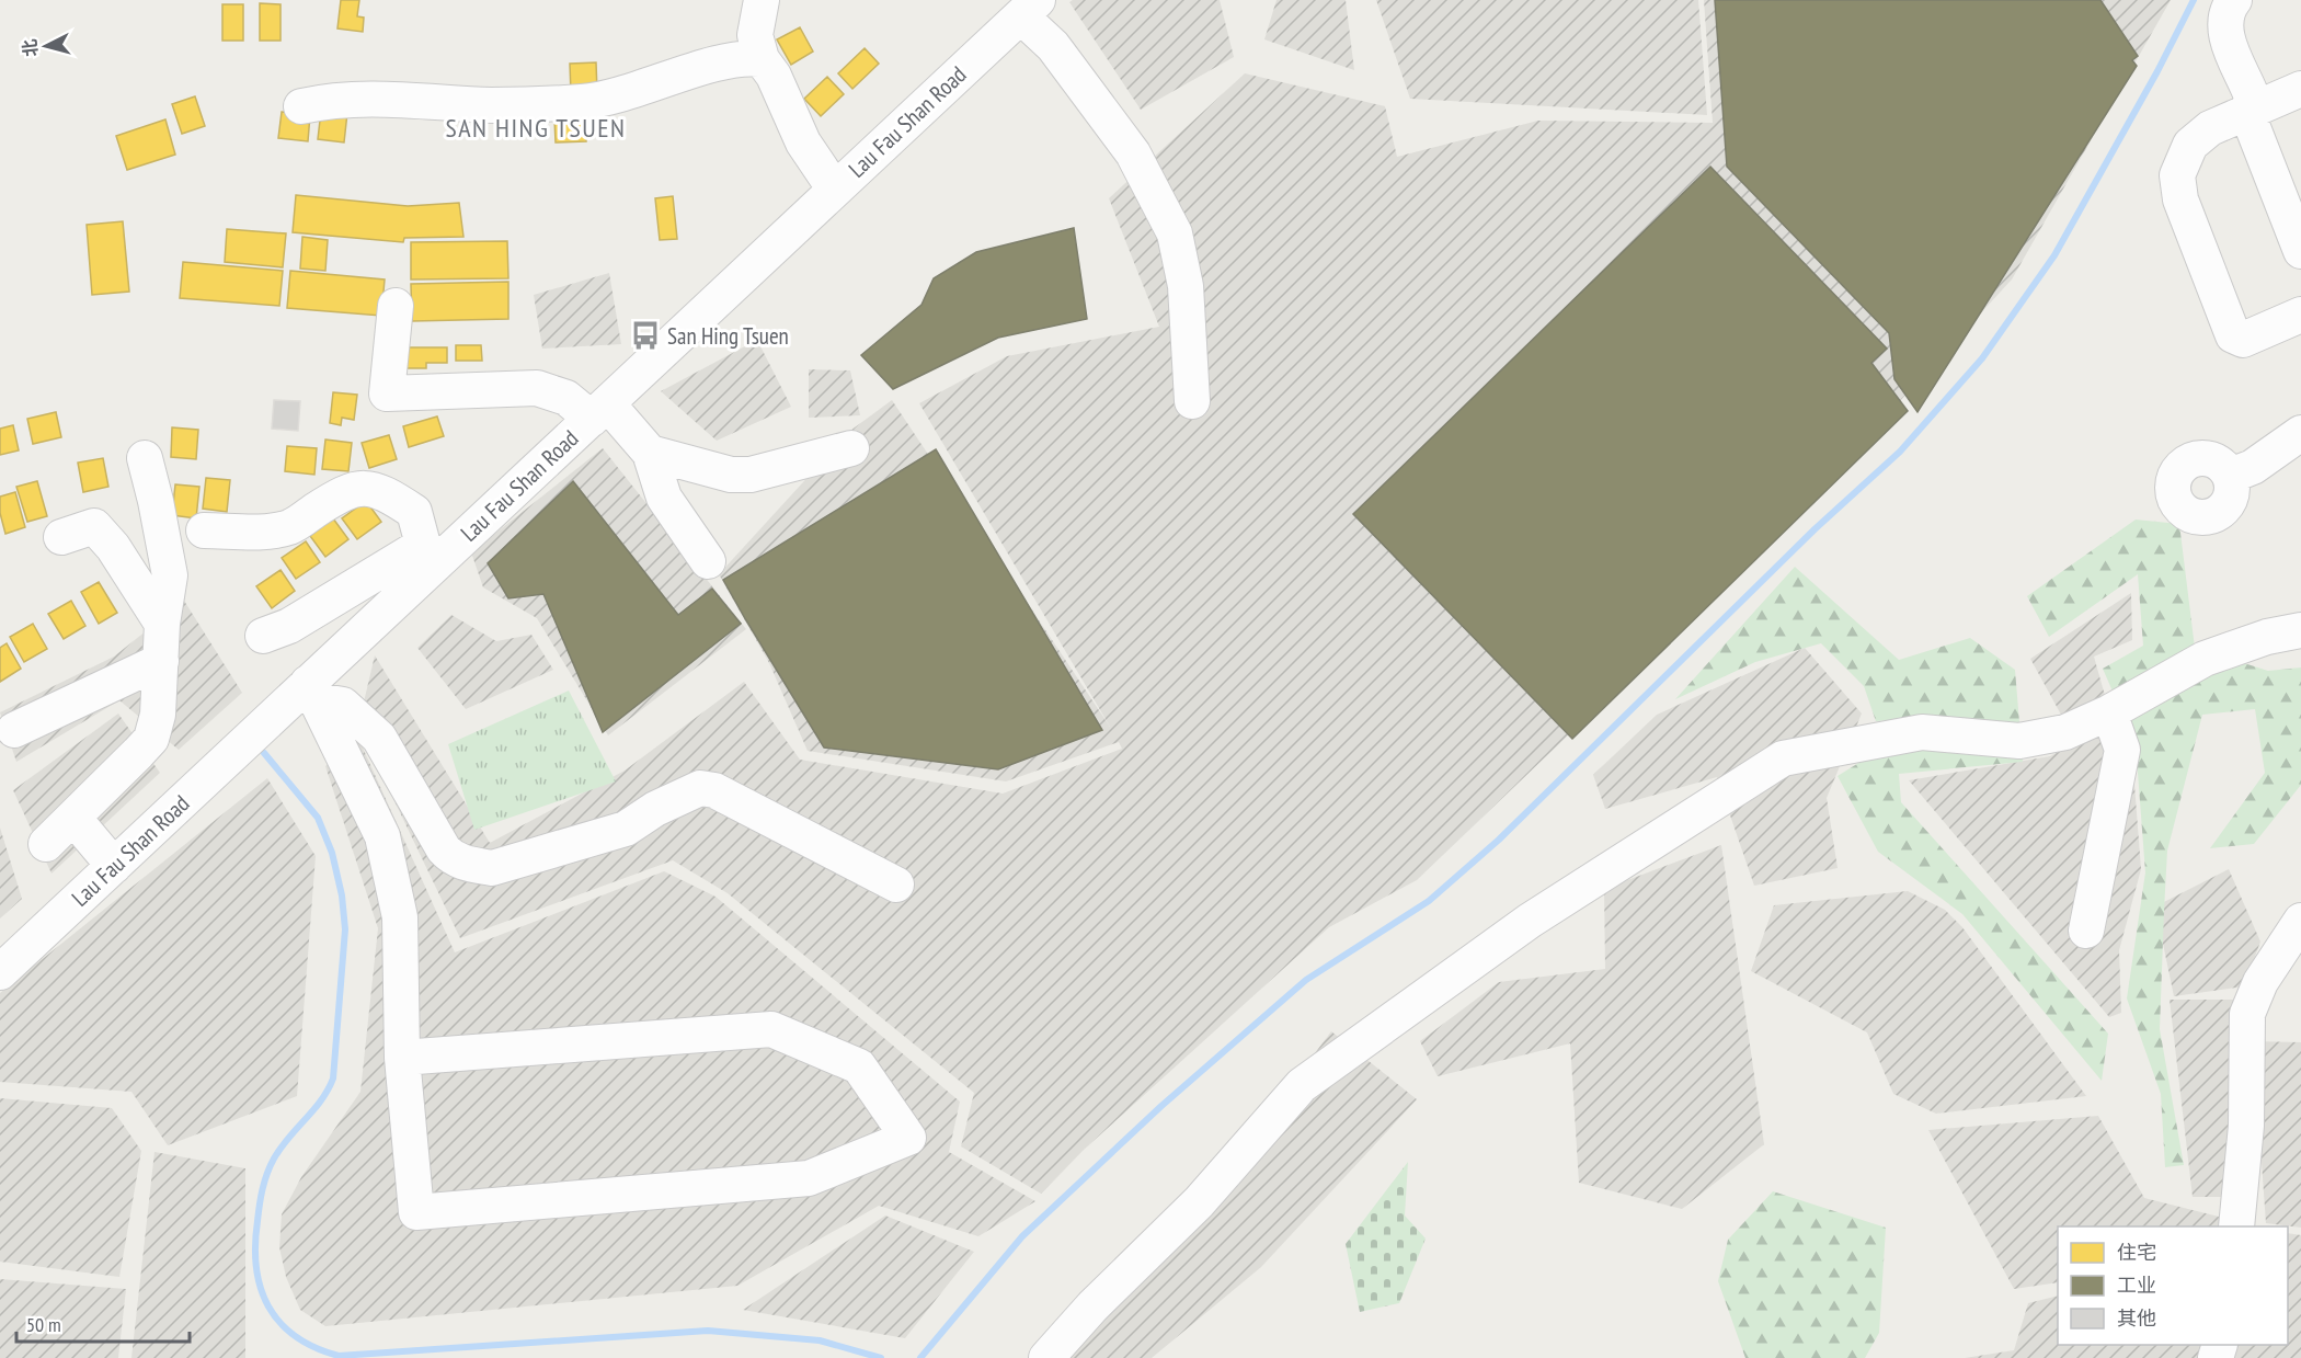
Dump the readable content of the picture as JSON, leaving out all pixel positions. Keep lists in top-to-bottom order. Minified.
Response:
{"streets":{"street":["Lau Fau Shan Road"]},"districts":["SAN HING TSUEN"],"places":{"bus stop":["San Hing Tsuen"]},"legend":["住宅","工业","其他"],"scale_bar":"50 m","north":"left"}
